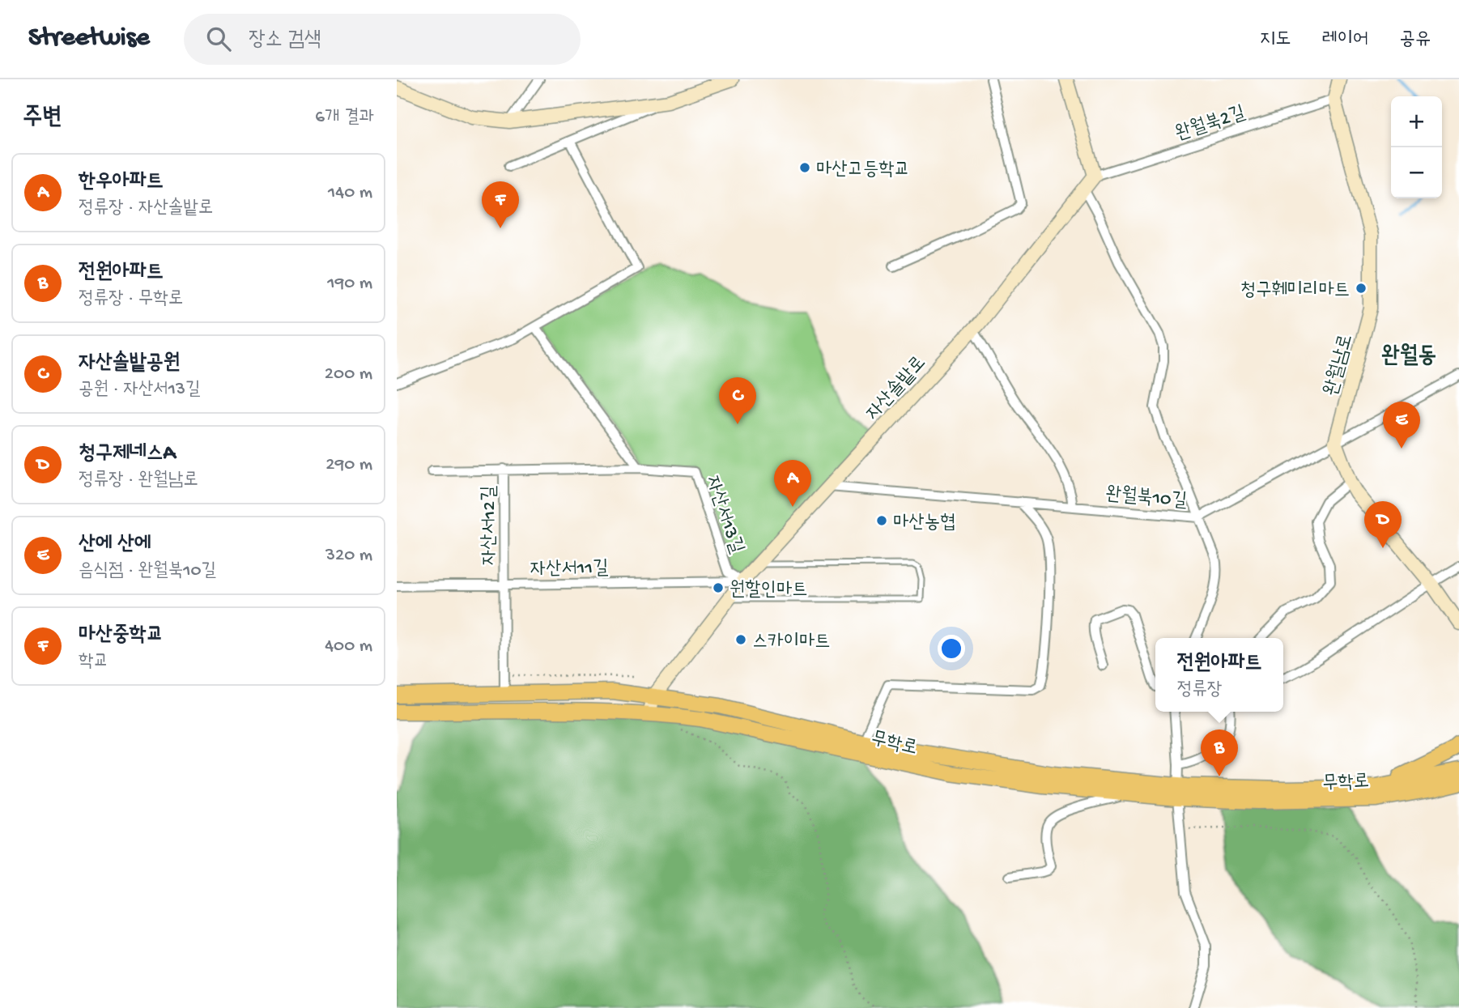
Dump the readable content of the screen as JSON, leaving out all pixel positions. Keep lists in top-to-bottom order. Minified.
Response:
{"streets":{"main road":["완월남로","자산솔밭로","무학로"],"street":["완월북2길","완월북10길","자산서13길","자산서12길","자산서11길"]},"crossings":[["완월북2길","완월남로"],["완월북2길","자산솔밭로"],["완월남로","완월북10길"],["자산솔밭로","완월북10길"],["자산솔밭로","자산서13길"],["자산솔밭로","자산서11길"],["자산솔밭로","무학로"],["자산서13길","자산서12길"],["자산서13길","자산서11길"],["자산서12길","자산서11길"],["자산서12길","무학로"]],"districts":["완월동"],"places":["마산고등학교","청구훼미리마트","마산농협","원할인마트","스카이마트"],"page":{"header":"Streetwise","search":"장소 검색","nav":["지도","레이어","공유"],"heading":["주변","6개 결과"],"map_buttons":["+","−"],"list":[{"mark":"A","name":"한우아파트","note":"정류장 · 자산솔밭로","value":"140 m"},{"mark":"B","name":"전원아파트","note":"정류장 · 무학로","value":"190 m"},{"mark":"C","name":"자산솔밭공원","note":"공원 · 자산서13길","value":"200 m"},{"mark":"D","name":"청구제네스A","note":"정류장 · 완월남로","value":"290 m"},{"mark":"E","name":"산에 산에","note":"음식점 · 완월북10길","value":"320 m"},{"mark":"F","name":"마산중학교","note":"학교","value":"400 m"}],"pins":["F","C","E","A","D","B"],"popup":["전원아파트","정류장"]}}
